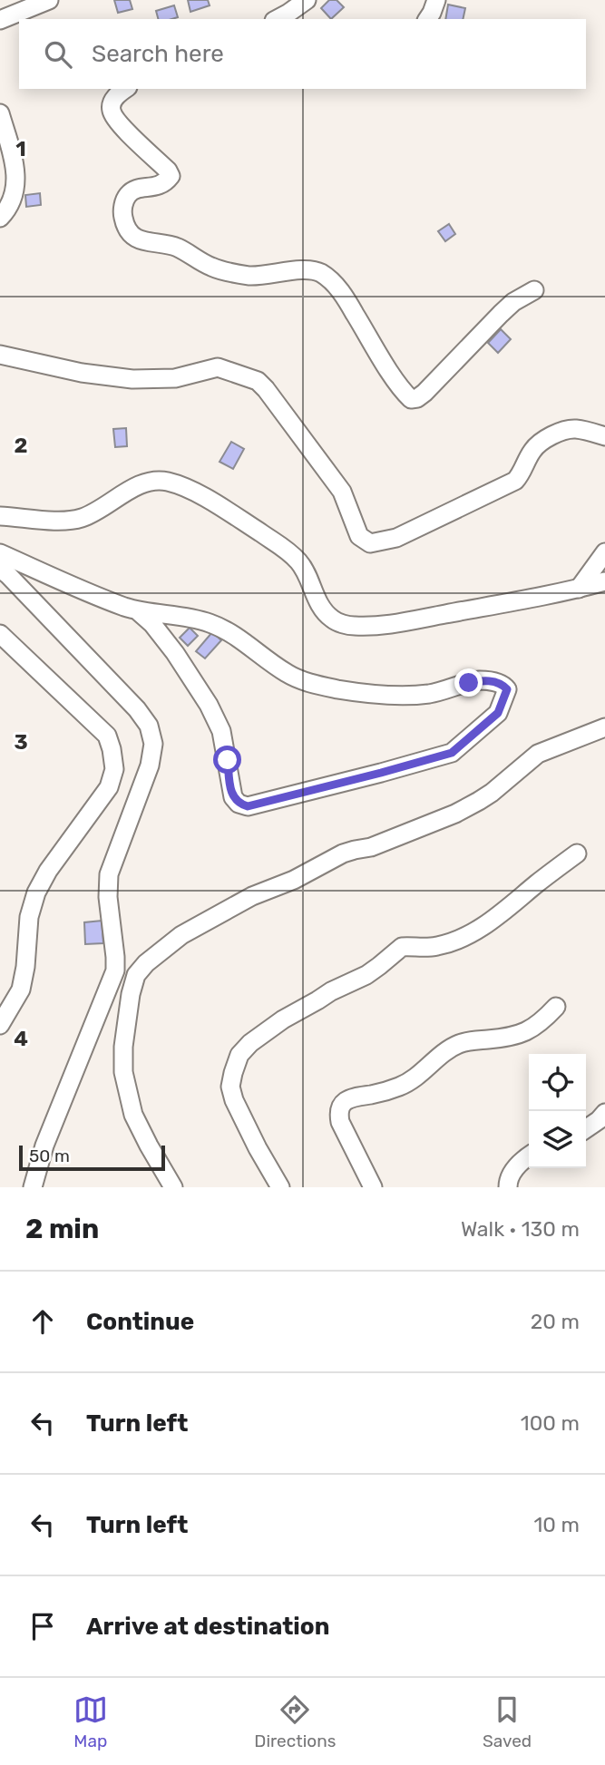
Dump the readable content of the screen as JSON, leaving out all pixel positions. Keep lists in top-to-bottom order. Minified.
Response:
{"scale_bar":"50 m","page":{"search":"Search here","scale":"50 m","heading":["2 min","Walk · 130 m"],"list":[["Continue","20 m"],["Turn left","100 m"],["Turn left","10 m"],"Arrive at destination"],"nav":["Map","Directions","Saved"]},"grid":{"rows":["1","2","3","4"]}}
